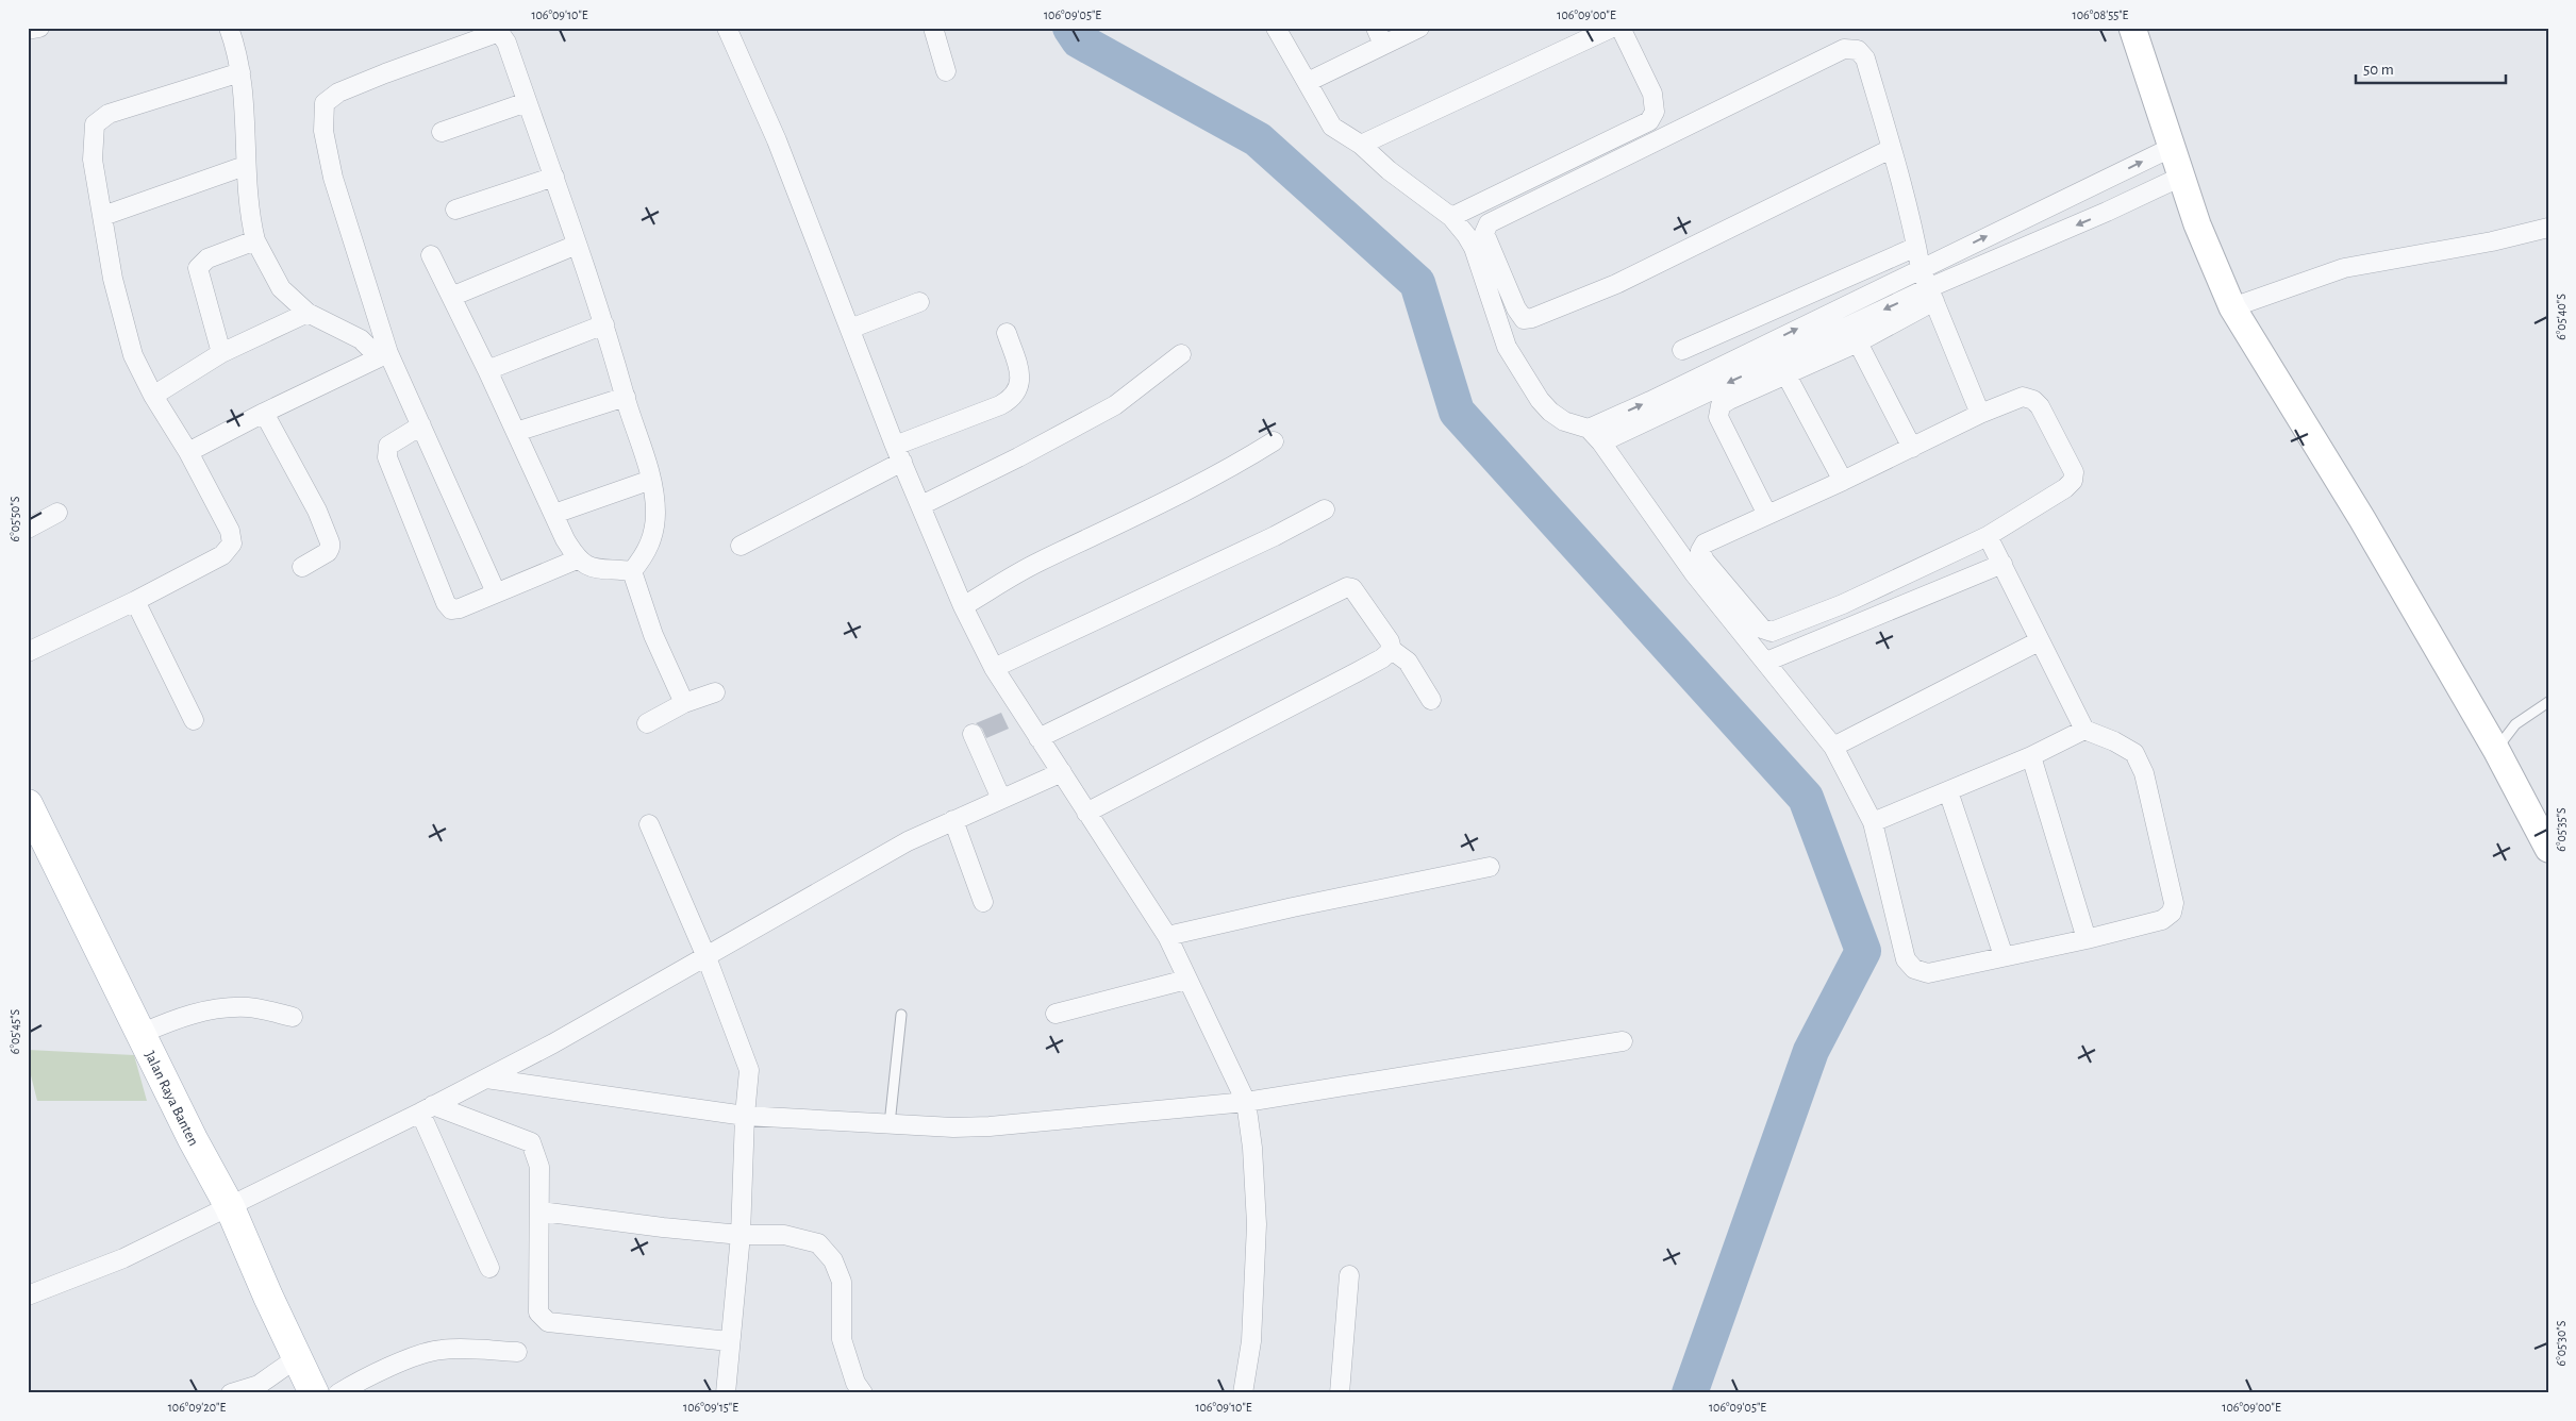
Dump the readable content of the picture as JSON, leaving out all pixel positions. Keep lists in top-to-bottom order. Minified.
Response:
{"streets":{"main road":["Jalan Raya Banten"]},"scale_bar":"50 m","coordinates":["106°09'10\"E","106°09'05\"E","106°09'00\"E","106°08'55\"E","6°05'40\"S","6°05'50\"S","6°05'35\"S","6°05'45\"S","6°05'30\"S","106°09'20\"E","106°09'15\"E"]}
